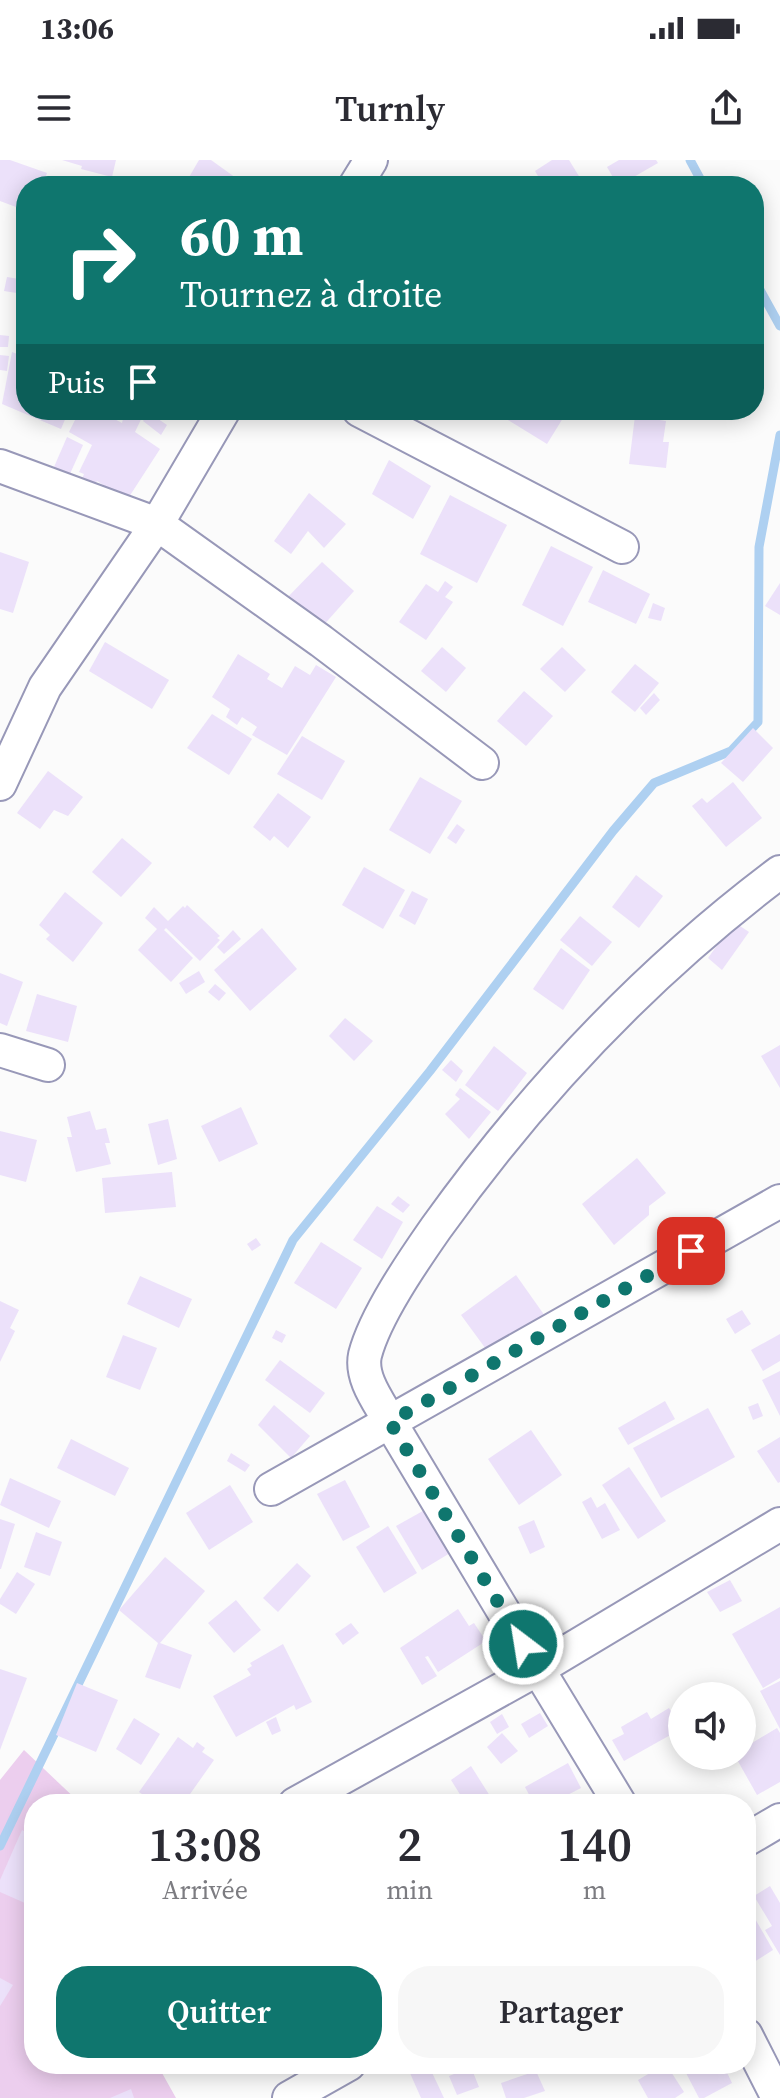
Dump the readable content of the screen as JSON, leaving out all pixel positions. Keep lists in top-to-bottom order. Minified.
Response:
{"page":{"status":"13:06","header":"Turnly","turn":["60 m","Tournez à droite"],"then":"Puis","eta":["13:08","Arrivée","2","min","140","m"],"buttons":["Quitter","Partager"]}}
